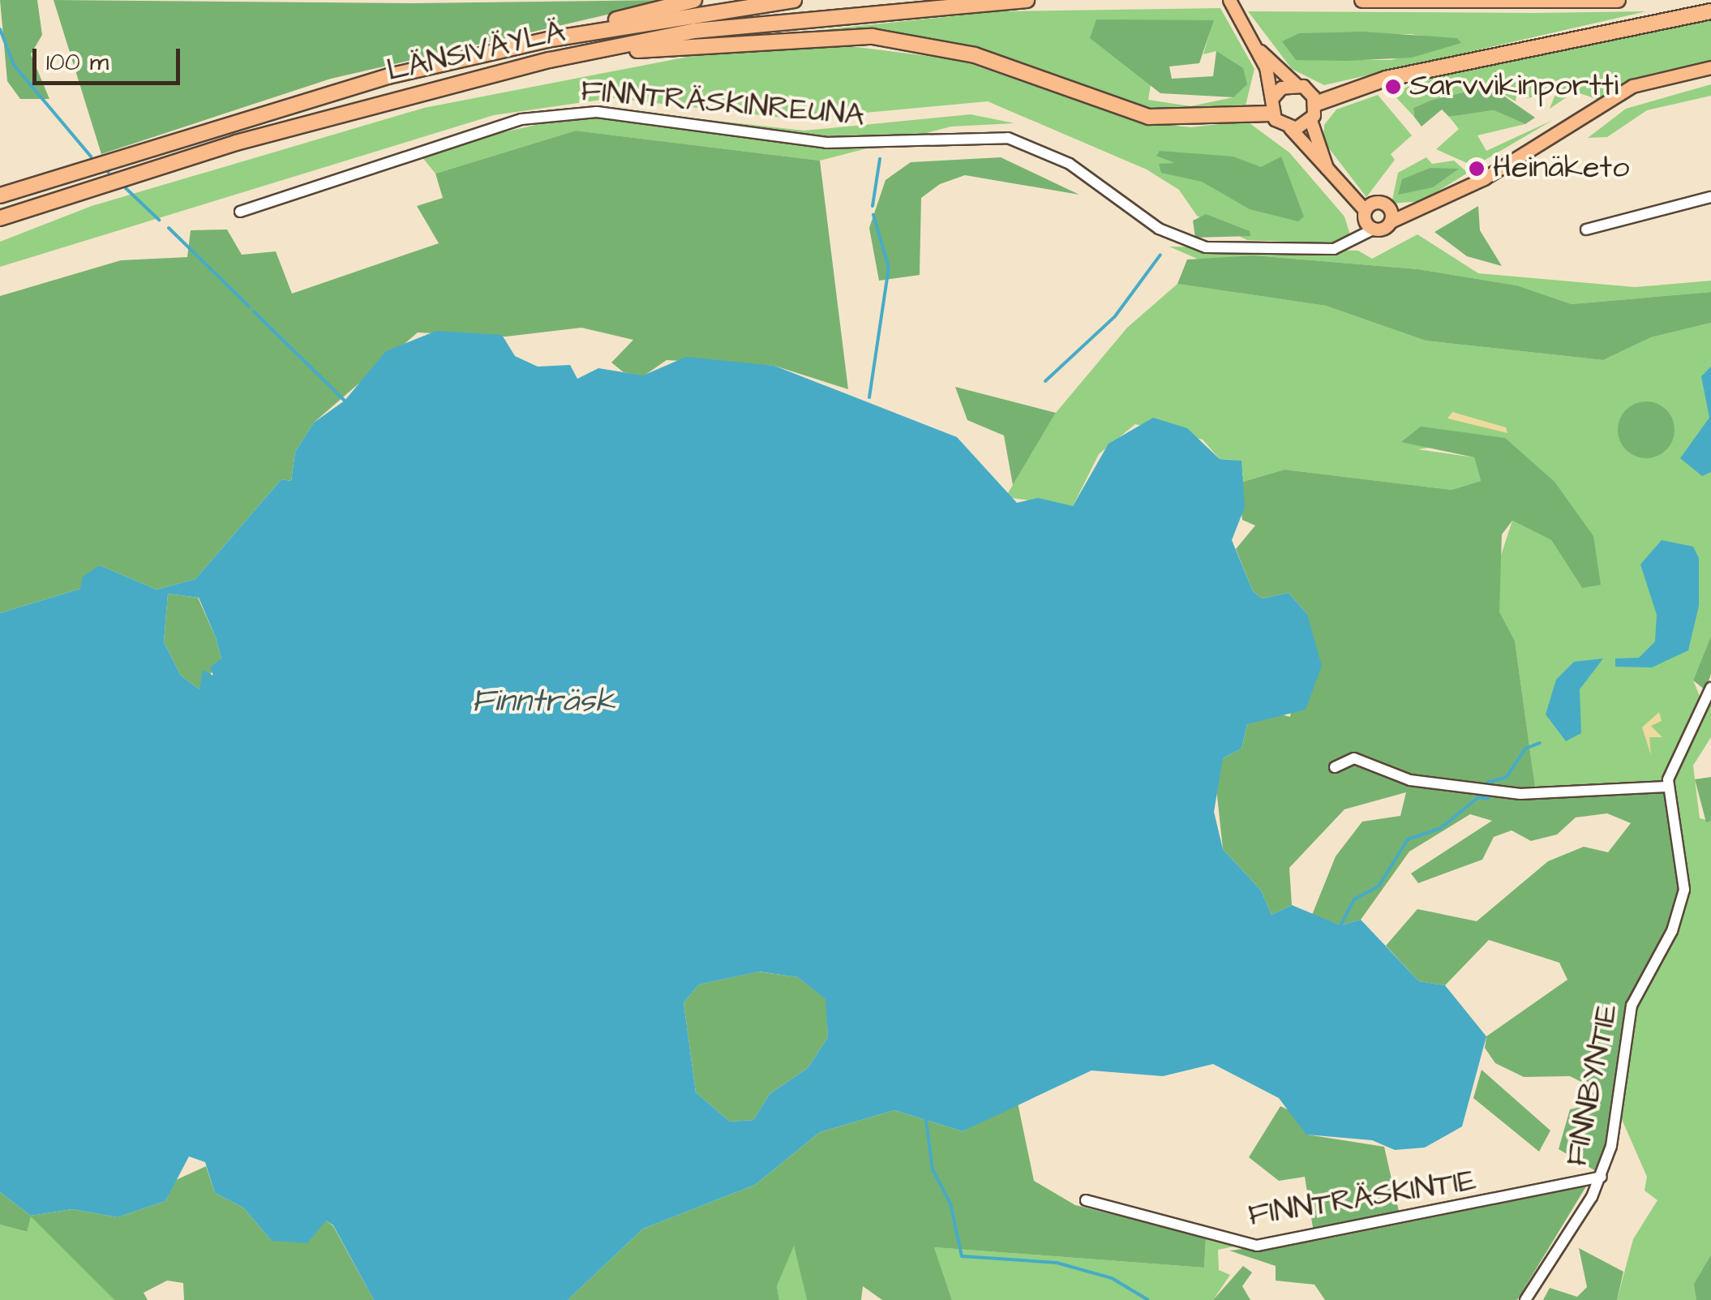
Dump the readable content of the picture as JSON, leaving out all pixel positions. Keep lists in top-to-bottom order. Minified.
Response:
{"streets":{"highway":["LÄNSIVÄYLÄ"],"street":["FINNTRÄSKINREUNA","FINNBYNTIE","FINNTRÄSKINTIE"]},"crossings":[["FINNBYNTIE","FINNTRÄSKINTIE"]],"water":["Finnträsk"],"places":["Sarvvikinportti","Heinäketo"],"scale_bar":"100 m"}
